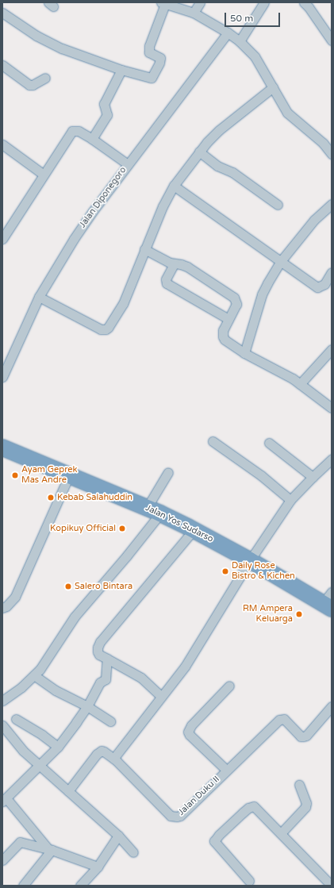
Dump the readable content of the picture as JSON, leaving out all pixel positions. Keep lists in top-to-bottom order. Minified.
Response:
{"streets":{"highway":["Jalan Yos Sudarso"],"street":["Jalan Diponegoro","Jalan Duku II"]},"places":["Ayam Geprek Mas Andre","Kebab Salahuddin","Kopikuy Official","Daily Rose Bistro & Kichen","Salero Bintara","RM Ampera Keluarga"],"scale_bar":"50 m"}
